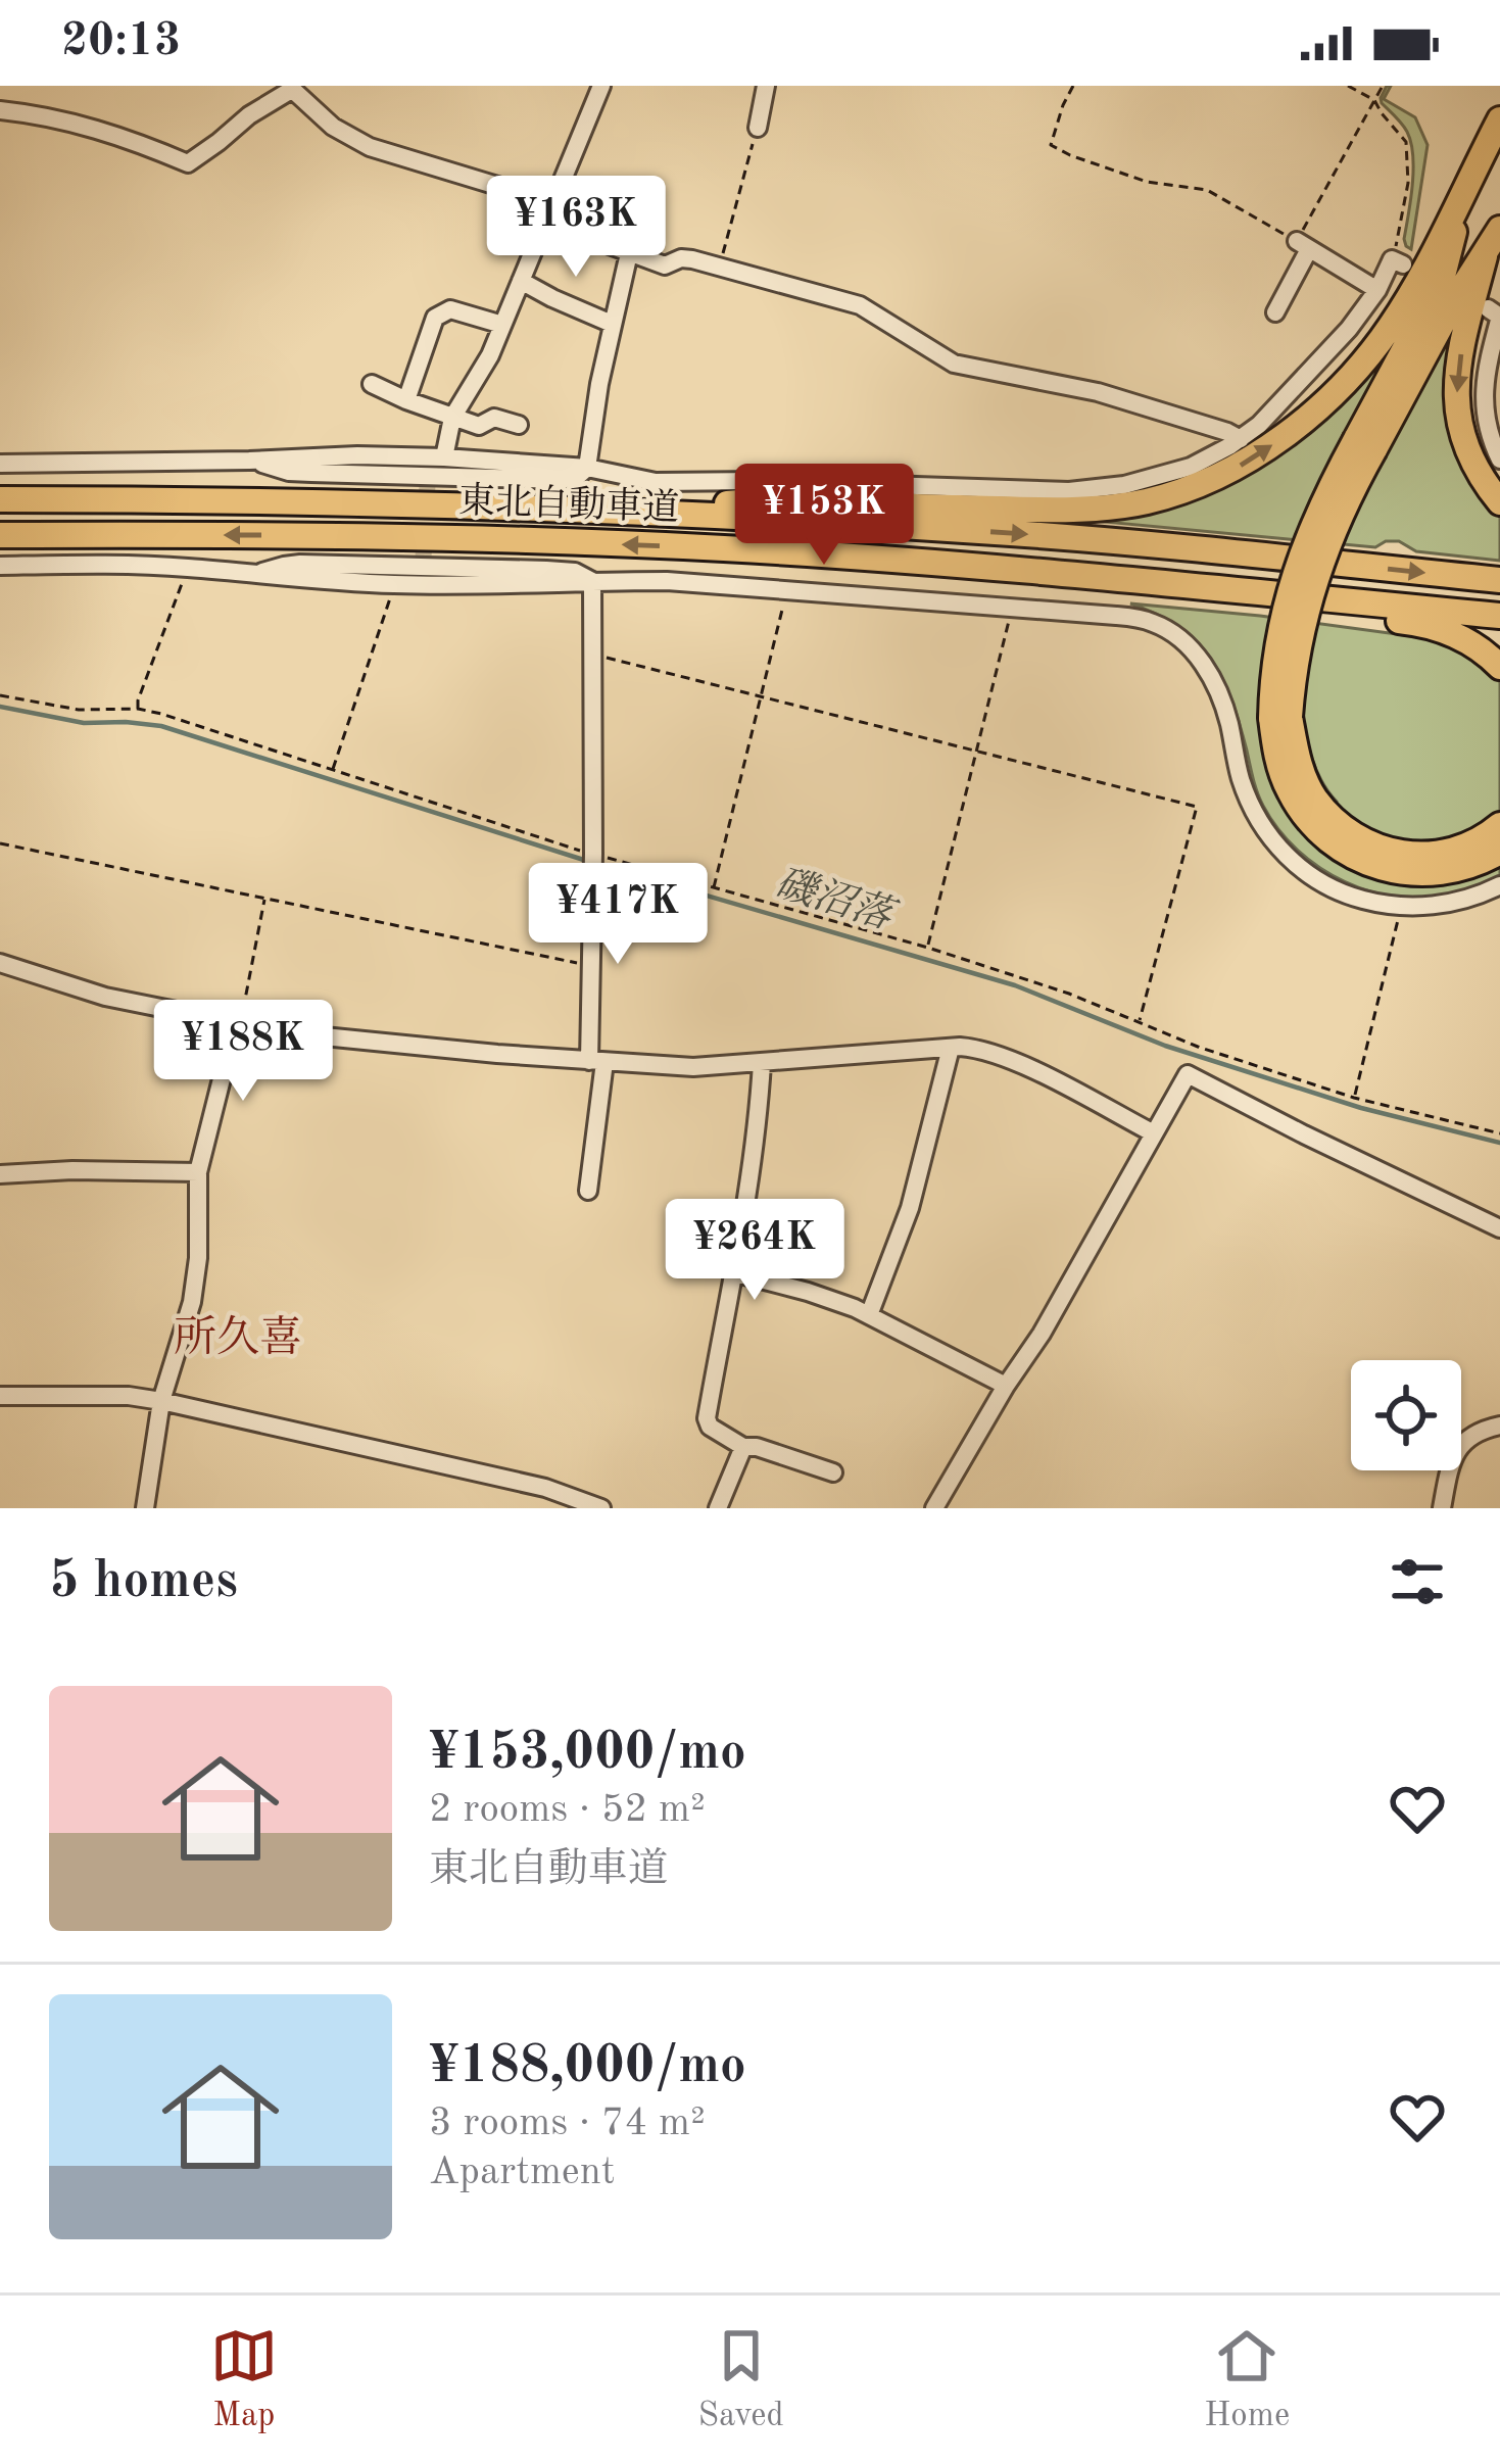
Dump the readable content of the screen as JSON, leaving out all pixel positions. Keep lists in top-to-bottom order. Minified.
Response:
{"streets":{"highway":["東北自動車道"]},"districts":["所久喜"],"water":["磯沼落"],"page":{"status":"20:13","price":["¥163K","¥153K","¥417K","¥188K","¥264K"],"heading":"5 homes","list":[{"name":"¥153,000/mo","note":"2 rooms · 52 m² · 東北自動車道"},{"name":"¥188,000/mo","note":"3 rooms · 74 m² · Apartment"}],"tabs":["Map","Saved","Home"]}}
